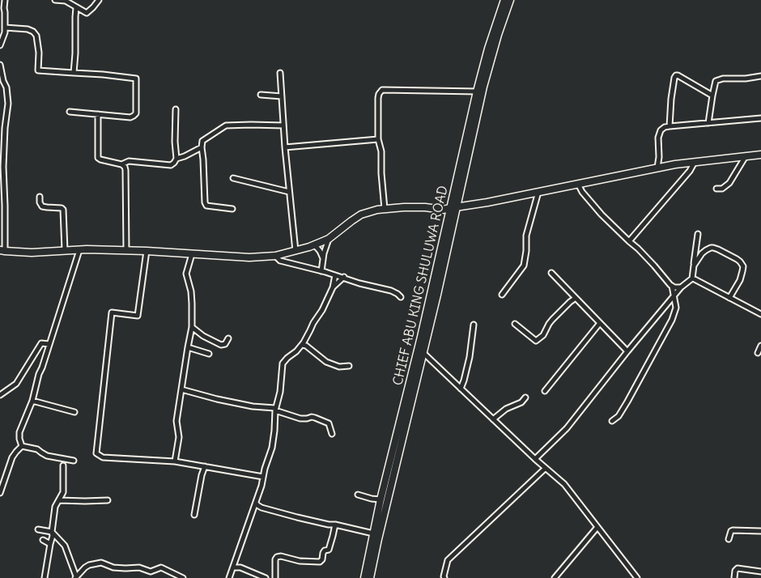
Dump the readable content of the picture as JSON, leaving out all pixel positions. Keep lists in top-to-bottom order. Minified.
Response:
{"streets":{"street":["CHIEF ABU KING SHULUWA ROAD"]}}
